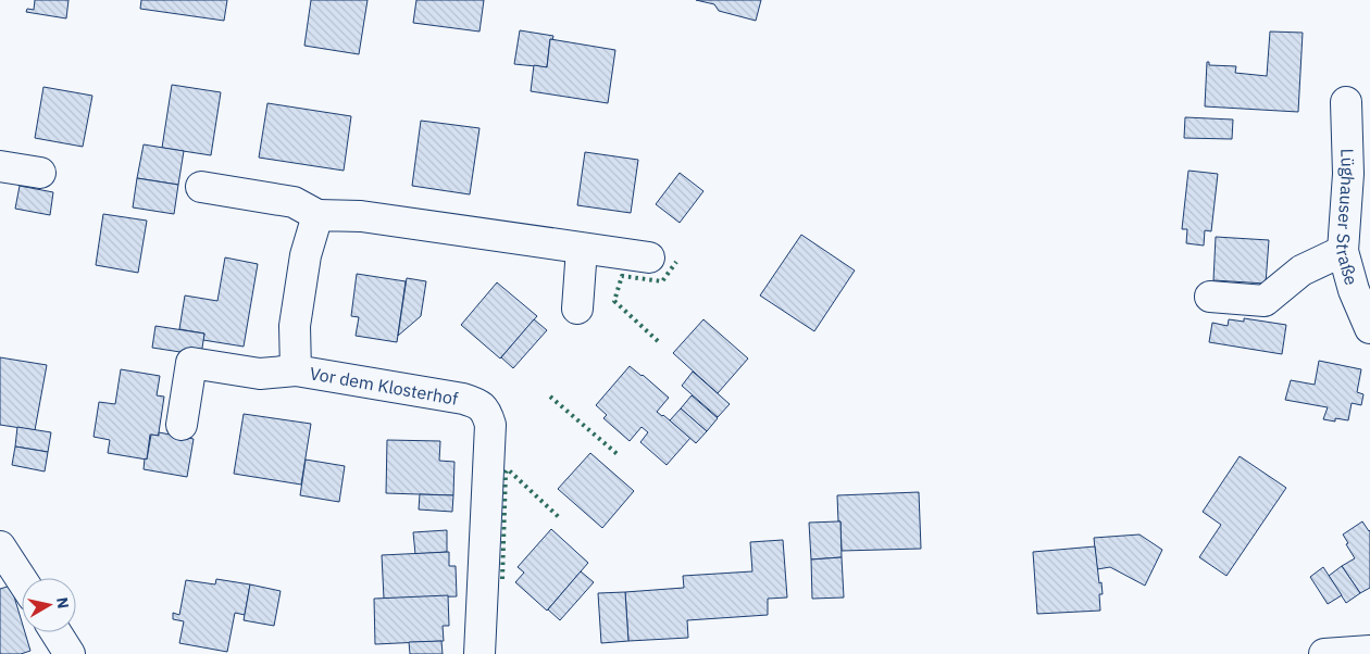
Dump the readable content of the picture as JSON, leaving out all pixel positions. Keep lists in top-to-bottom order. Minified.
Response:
{"streets":{"street":["Lüghauser Straße","Vor dem Klosterhof"]},"north":"right"}
